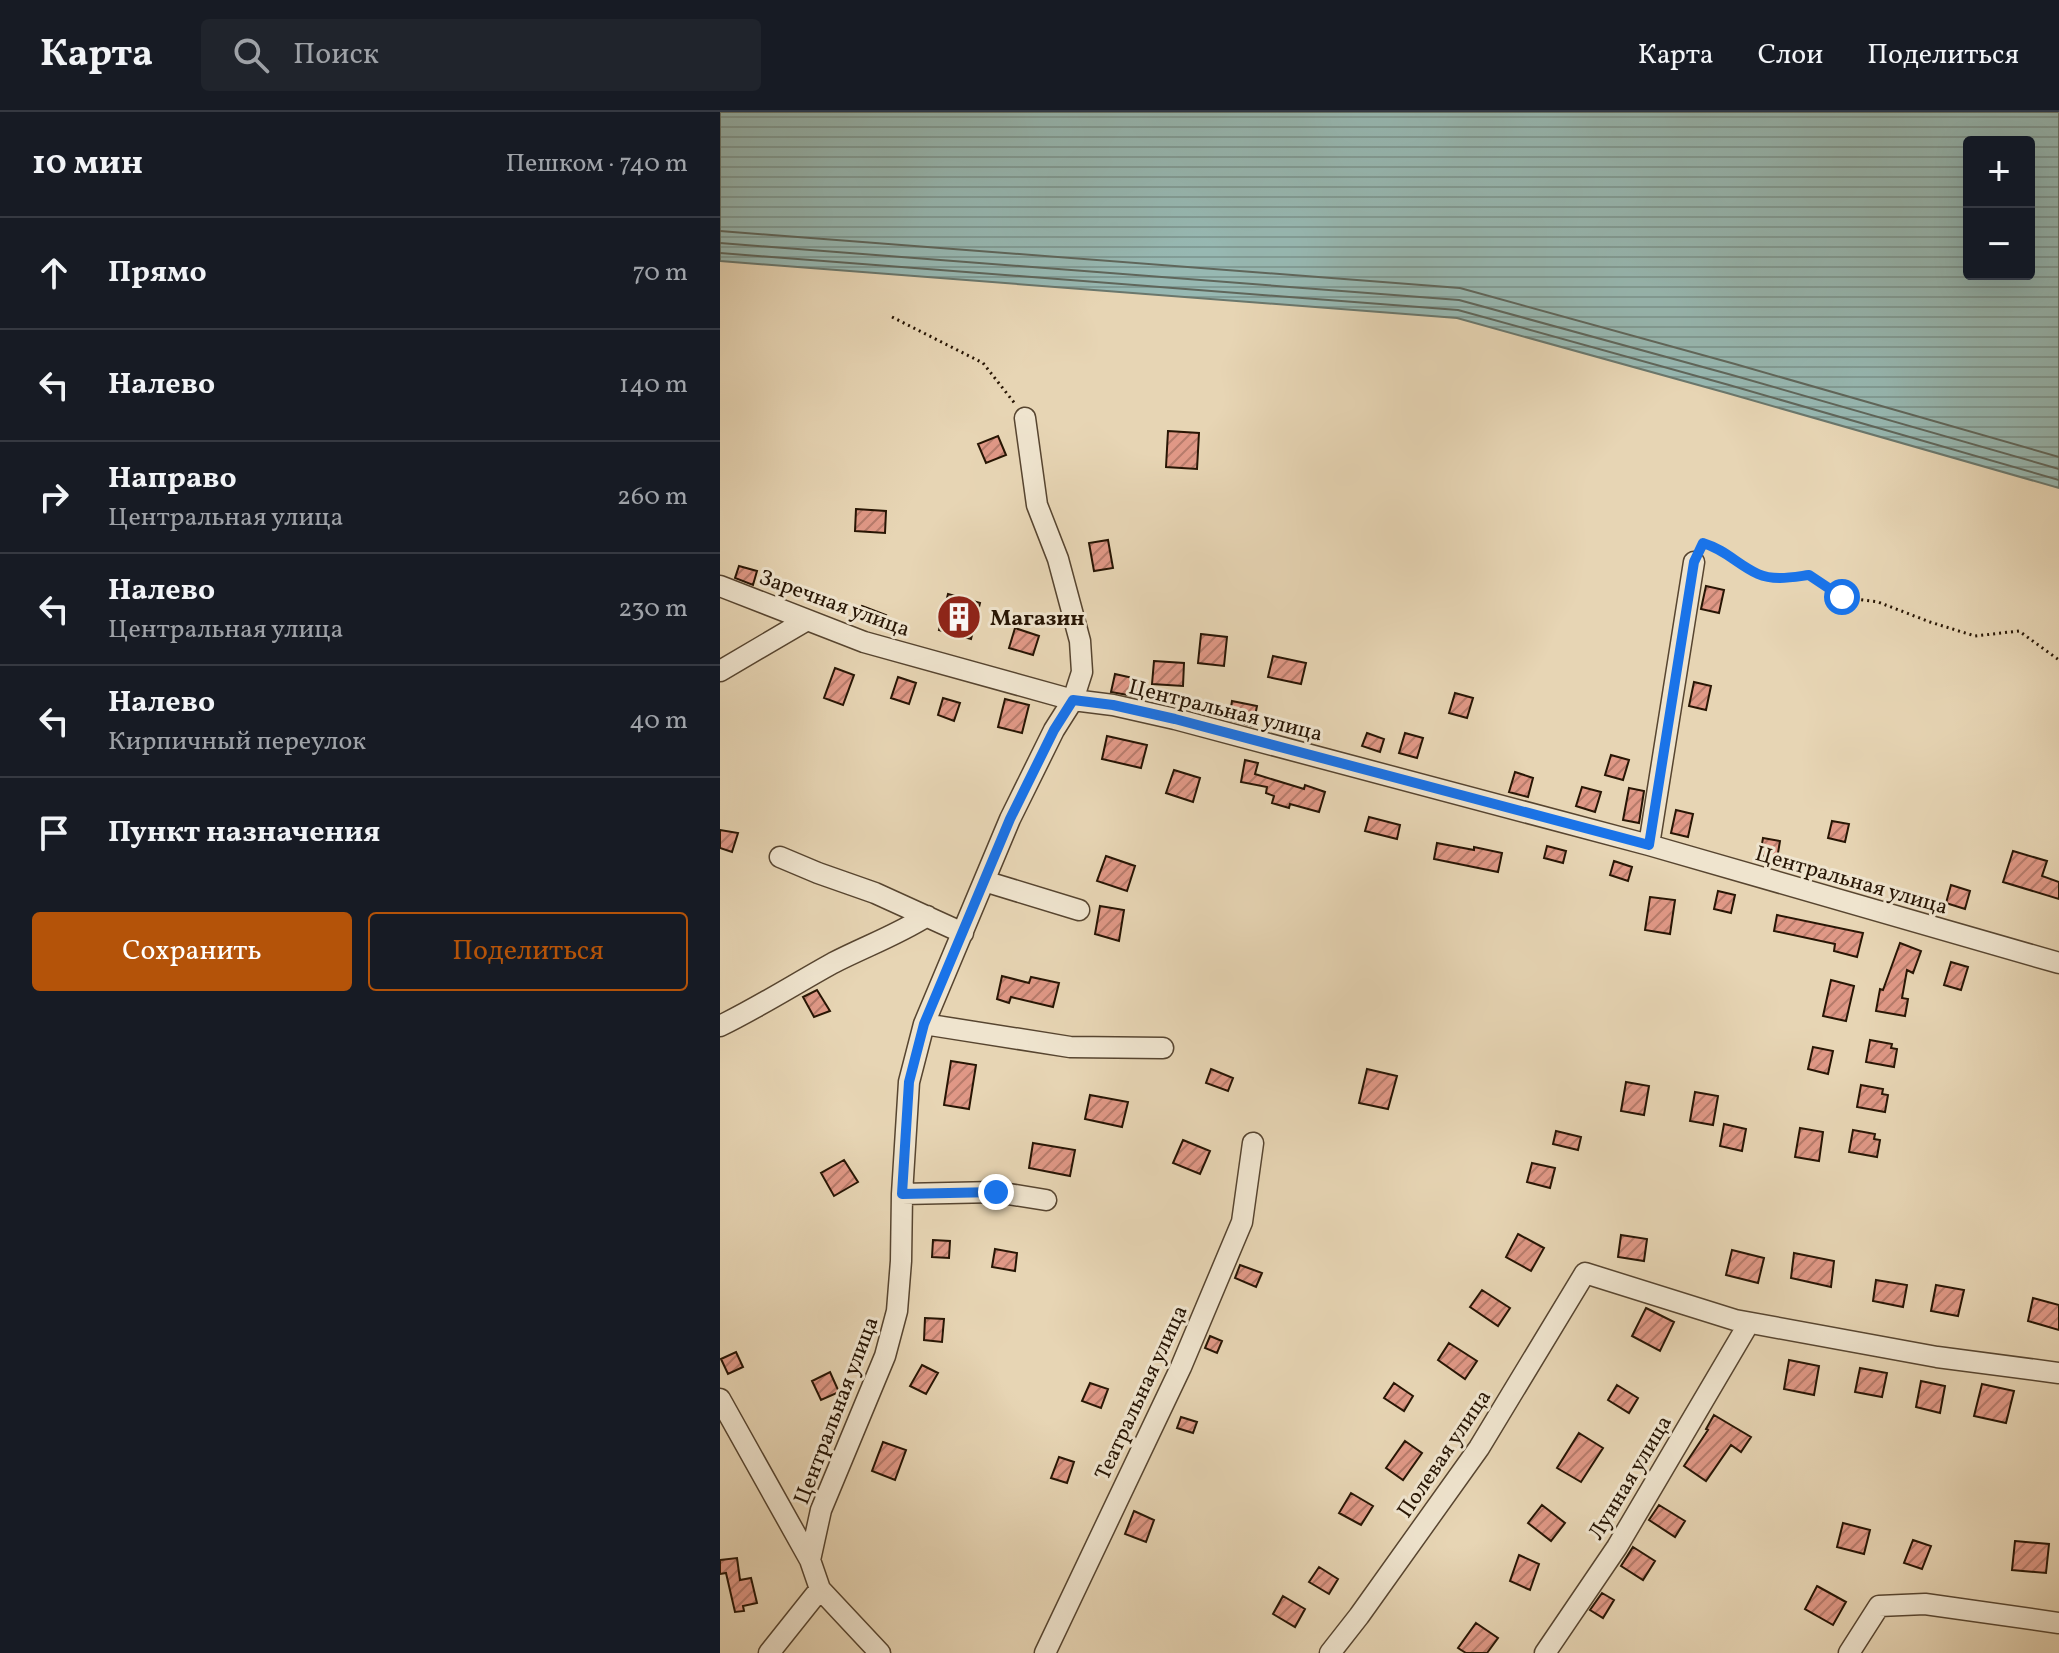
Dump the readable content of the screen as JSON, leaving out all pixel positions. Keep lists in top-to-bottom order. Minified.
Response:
{"streets":{"street":["Заречная улица","Центральная улица","Театральная улица","Полевая улица","Лунная улица"]},"crossings":[["Заречная улица","Центральная улица"],["Полевая улица","Лунная улица"]],"places":{"building":["Магазин"]},"page":{"header":"Карта","search":"Поиск","nav":["Карта","Слои","Поделиться"],"heading":["10 мин","Пешком · 740 m"],"map_buttons":["+","−"],"list":[["Прямо","70 m"],["Налево","140 m"],["Направо","Центральная улица","260 m"],["Налево","Центральная улица","230 m"],["Налево","Кирпичный переулок","40 m"],"Пункт назначения"],"buttons":["Сохранить","Поделиться"]}}
